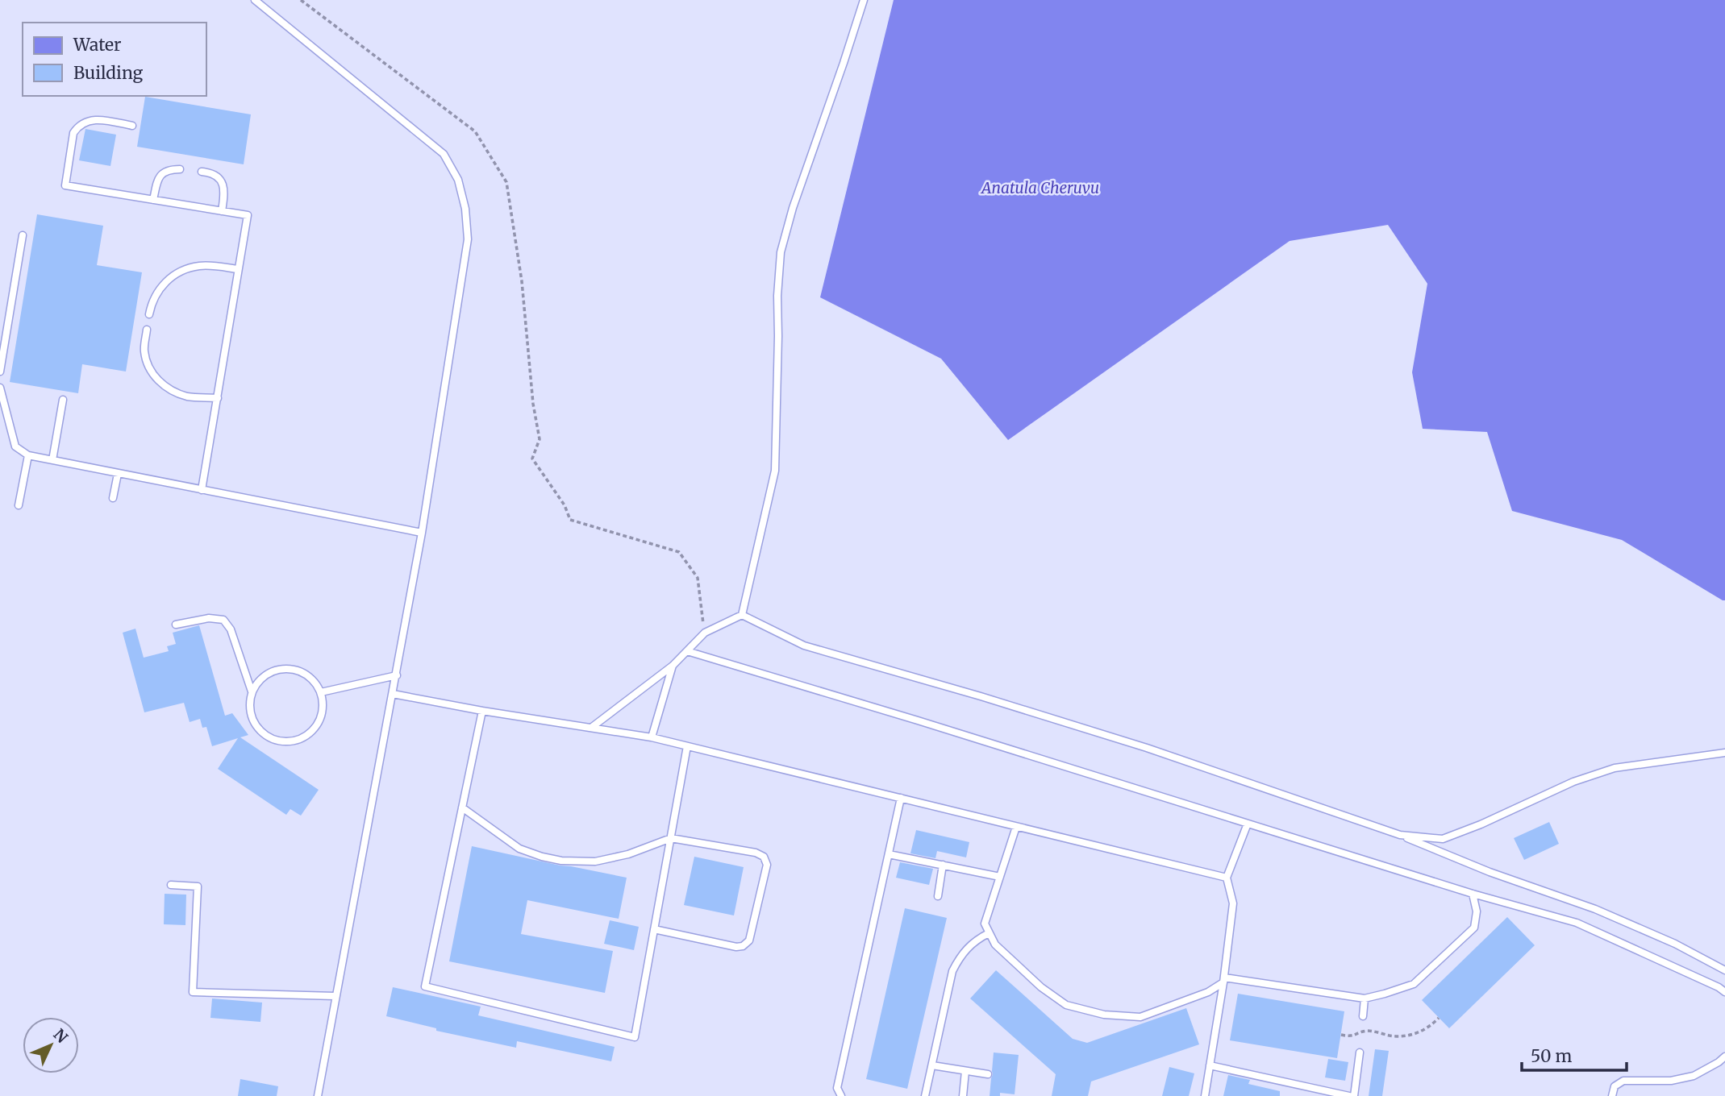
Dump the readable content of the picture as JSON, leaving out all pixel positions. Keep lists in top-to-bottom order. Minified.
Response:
{"water":["Anatula Cheruvu"],"legend":["Water","Building"],"scale_bar":"50 m","north":"top right"}
